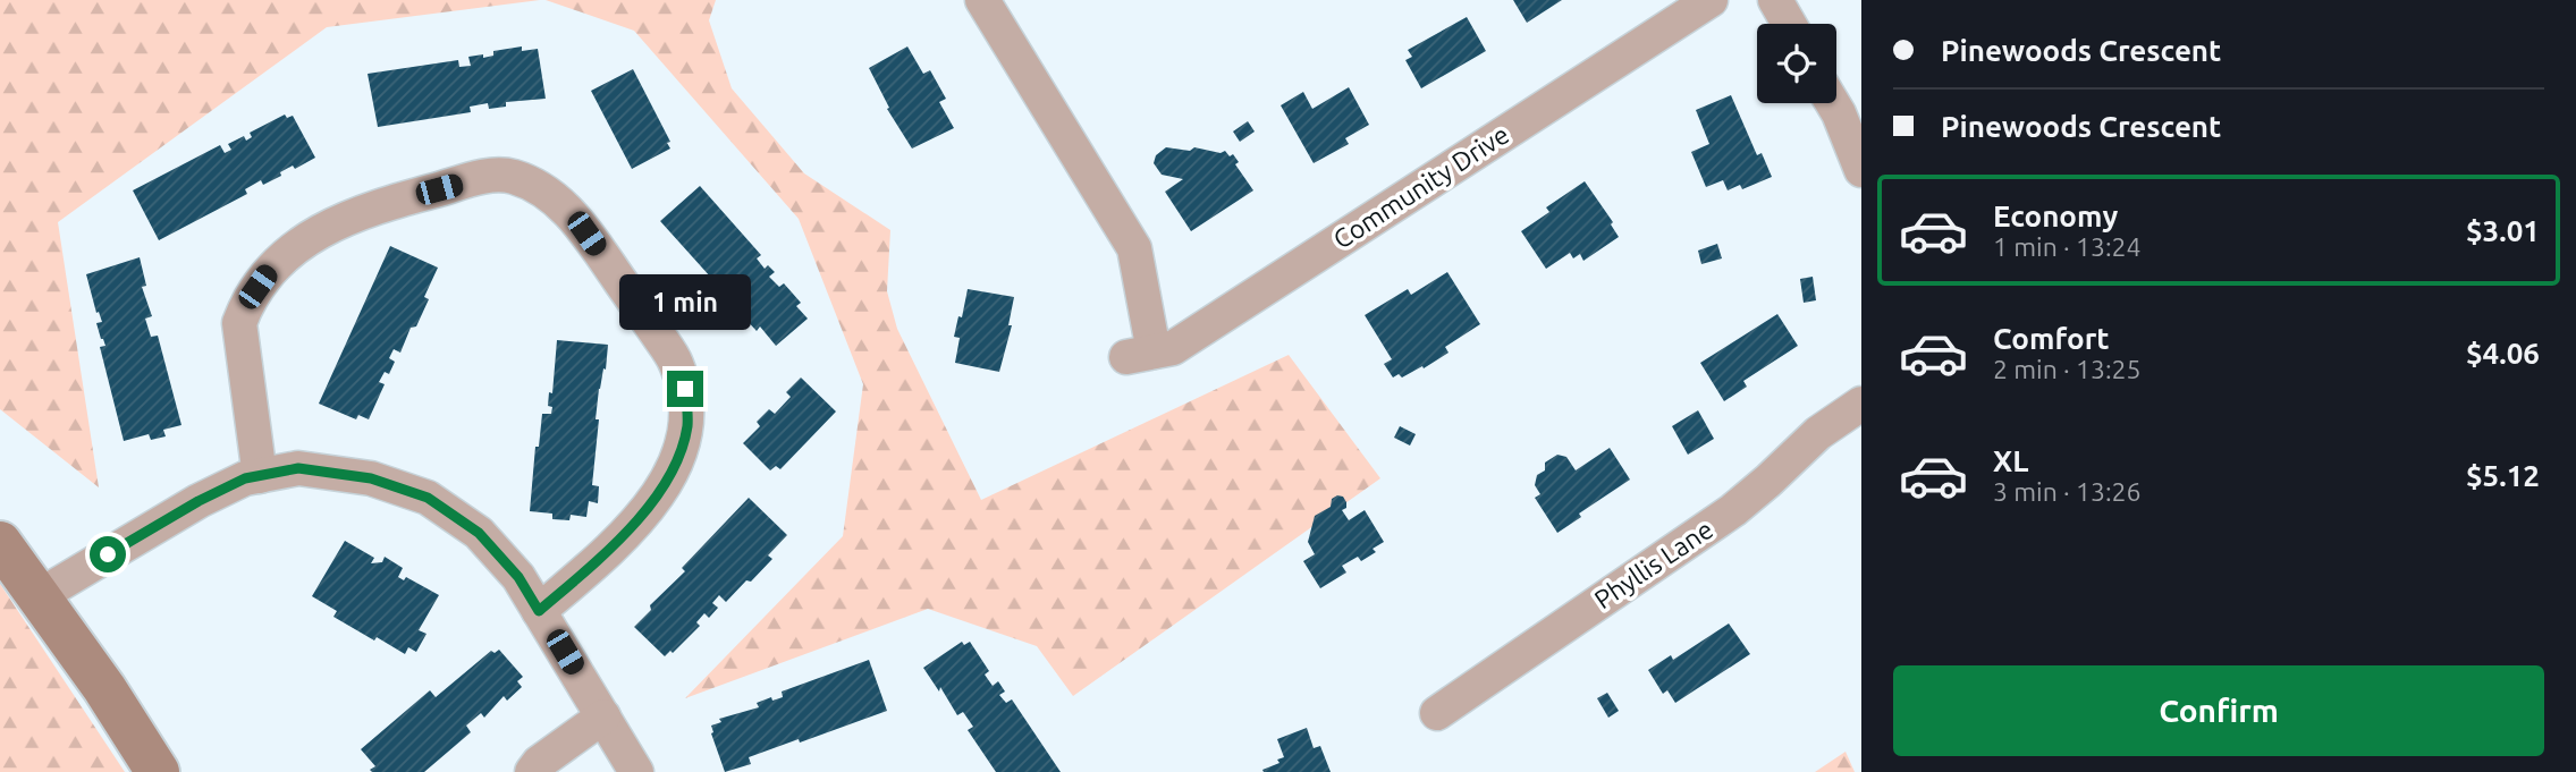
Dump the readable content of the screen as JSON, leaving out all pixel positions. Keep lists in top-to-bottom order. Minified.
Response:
{"streets":{"street":["Community Drive","Phyllis Lane"]},"page":{"banner":["Pinewoods Crescent","Pinewoods Crescent"],"list":[{"name":"Economy","note":"1 min · 13:24","value":"$3.01"},{"name":"Comfort","note":"2 min · 13:25","value":"$4.06"},{"name":"XL","note":"3 min · 13:26","value":"$5.12"}],"bubble":"1 min","buttons":"Confirm"}}
